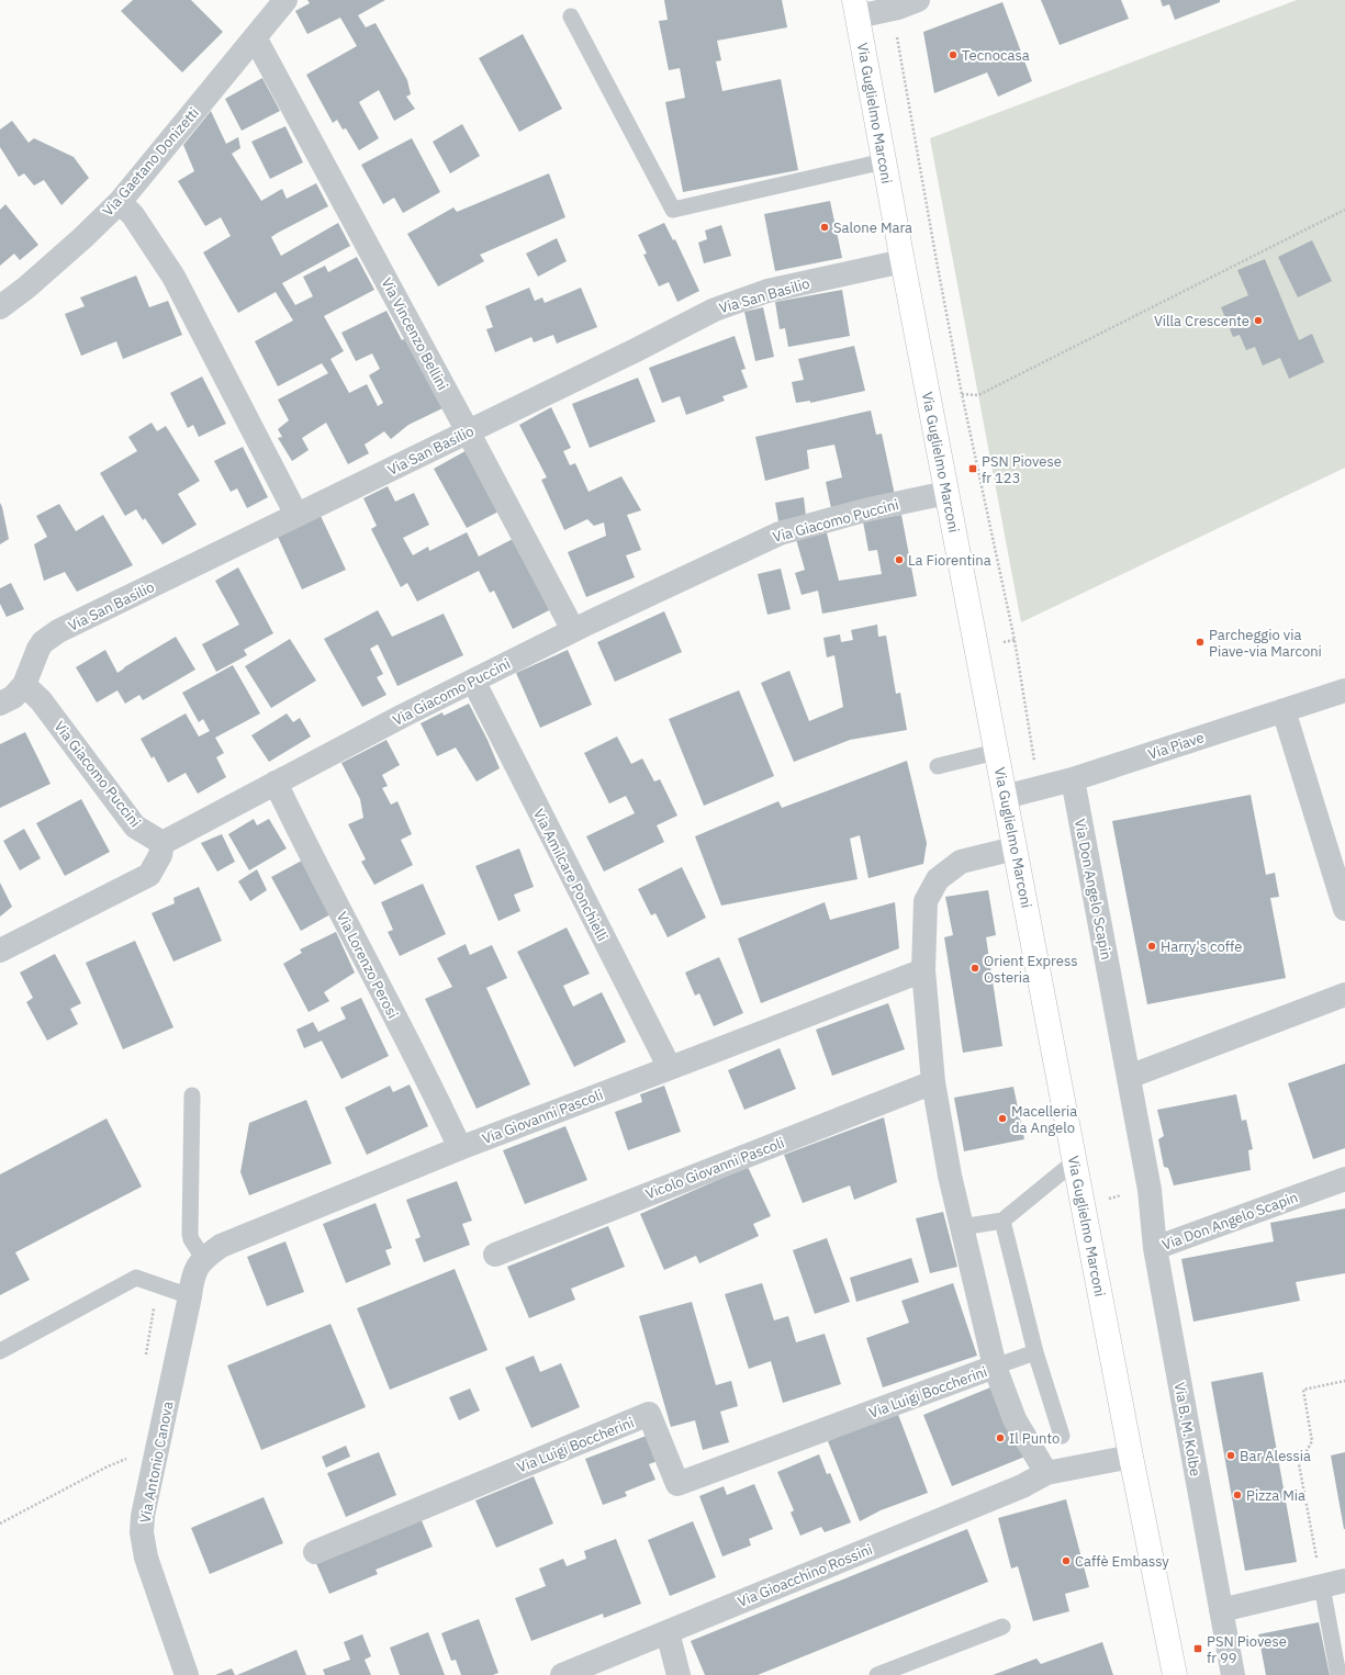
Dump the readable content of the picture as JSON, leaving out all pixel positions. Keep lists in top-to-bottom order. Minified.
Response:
{"streets":{"main road":["Via Guglielmo Marconi"],"street":["Via Gaetano Donizetti","Via San Basilio","Via Vincenzo Bellini","Via Giacomo Puccini","Via Piave","Via Amilcare Ponchielli","Via Don Angelo Scapin","Via Lorenzo Perosi","Via Giovanni Pascoli","Vicolo Giovanni Pascoli","Via Luigi Boccherini","Via B. M. Kolbe","Via Antonio Canova","Via Gioacchino Rossini"]},"crossings":[["Via Guglielmo Marconi","Via San Basilio"],["Via Guglielmo Marconi","Via Giacomo Puccini"],["Via Guglielmo Marconi","Via Piave"],["Via Guglielmo Marconi","Via Gioacchino Rossini"],["Via Gaetano Donizetti","Via Vincenzo Bellini"],["Via San Basilio","Via Vincenzo Bellini"],["Via San Basilio","Via Giacomo Puccini"],["Via Vincenzo Bellini","Via Giacomo Puccini"],["Via Giacomo Puccini","Via Amilcare Ponchielli"],["Via Giacomo Puccini","Via Lorenzo Perosi"],["Via Piave","Via Don Angelo Scapin"],["Via Amilcare Ponchielli","Via Giovanni Pascoli"],["Via Don Angelo Scapin","Via B. M. Kolbe"],["Via Lorenzo Perosi","Via Giovanni Pascoli"],["Via Giovanni Pascoli","Via Antonio Canova"]],"places":{"other":["Tecnocasa","Salone Mara","Villa Crescente","La Fiorentina","Parcheggio via Piave-via Marconi","Harry's coffe","Orient Express Osteria","Macelleria da Angelo","Il Punto","Bar Alessia","Pizza Mia","Caffè Embassy"],"transit":["PSN Piovese fr 123","PSN Piovese fr 99"]}}
